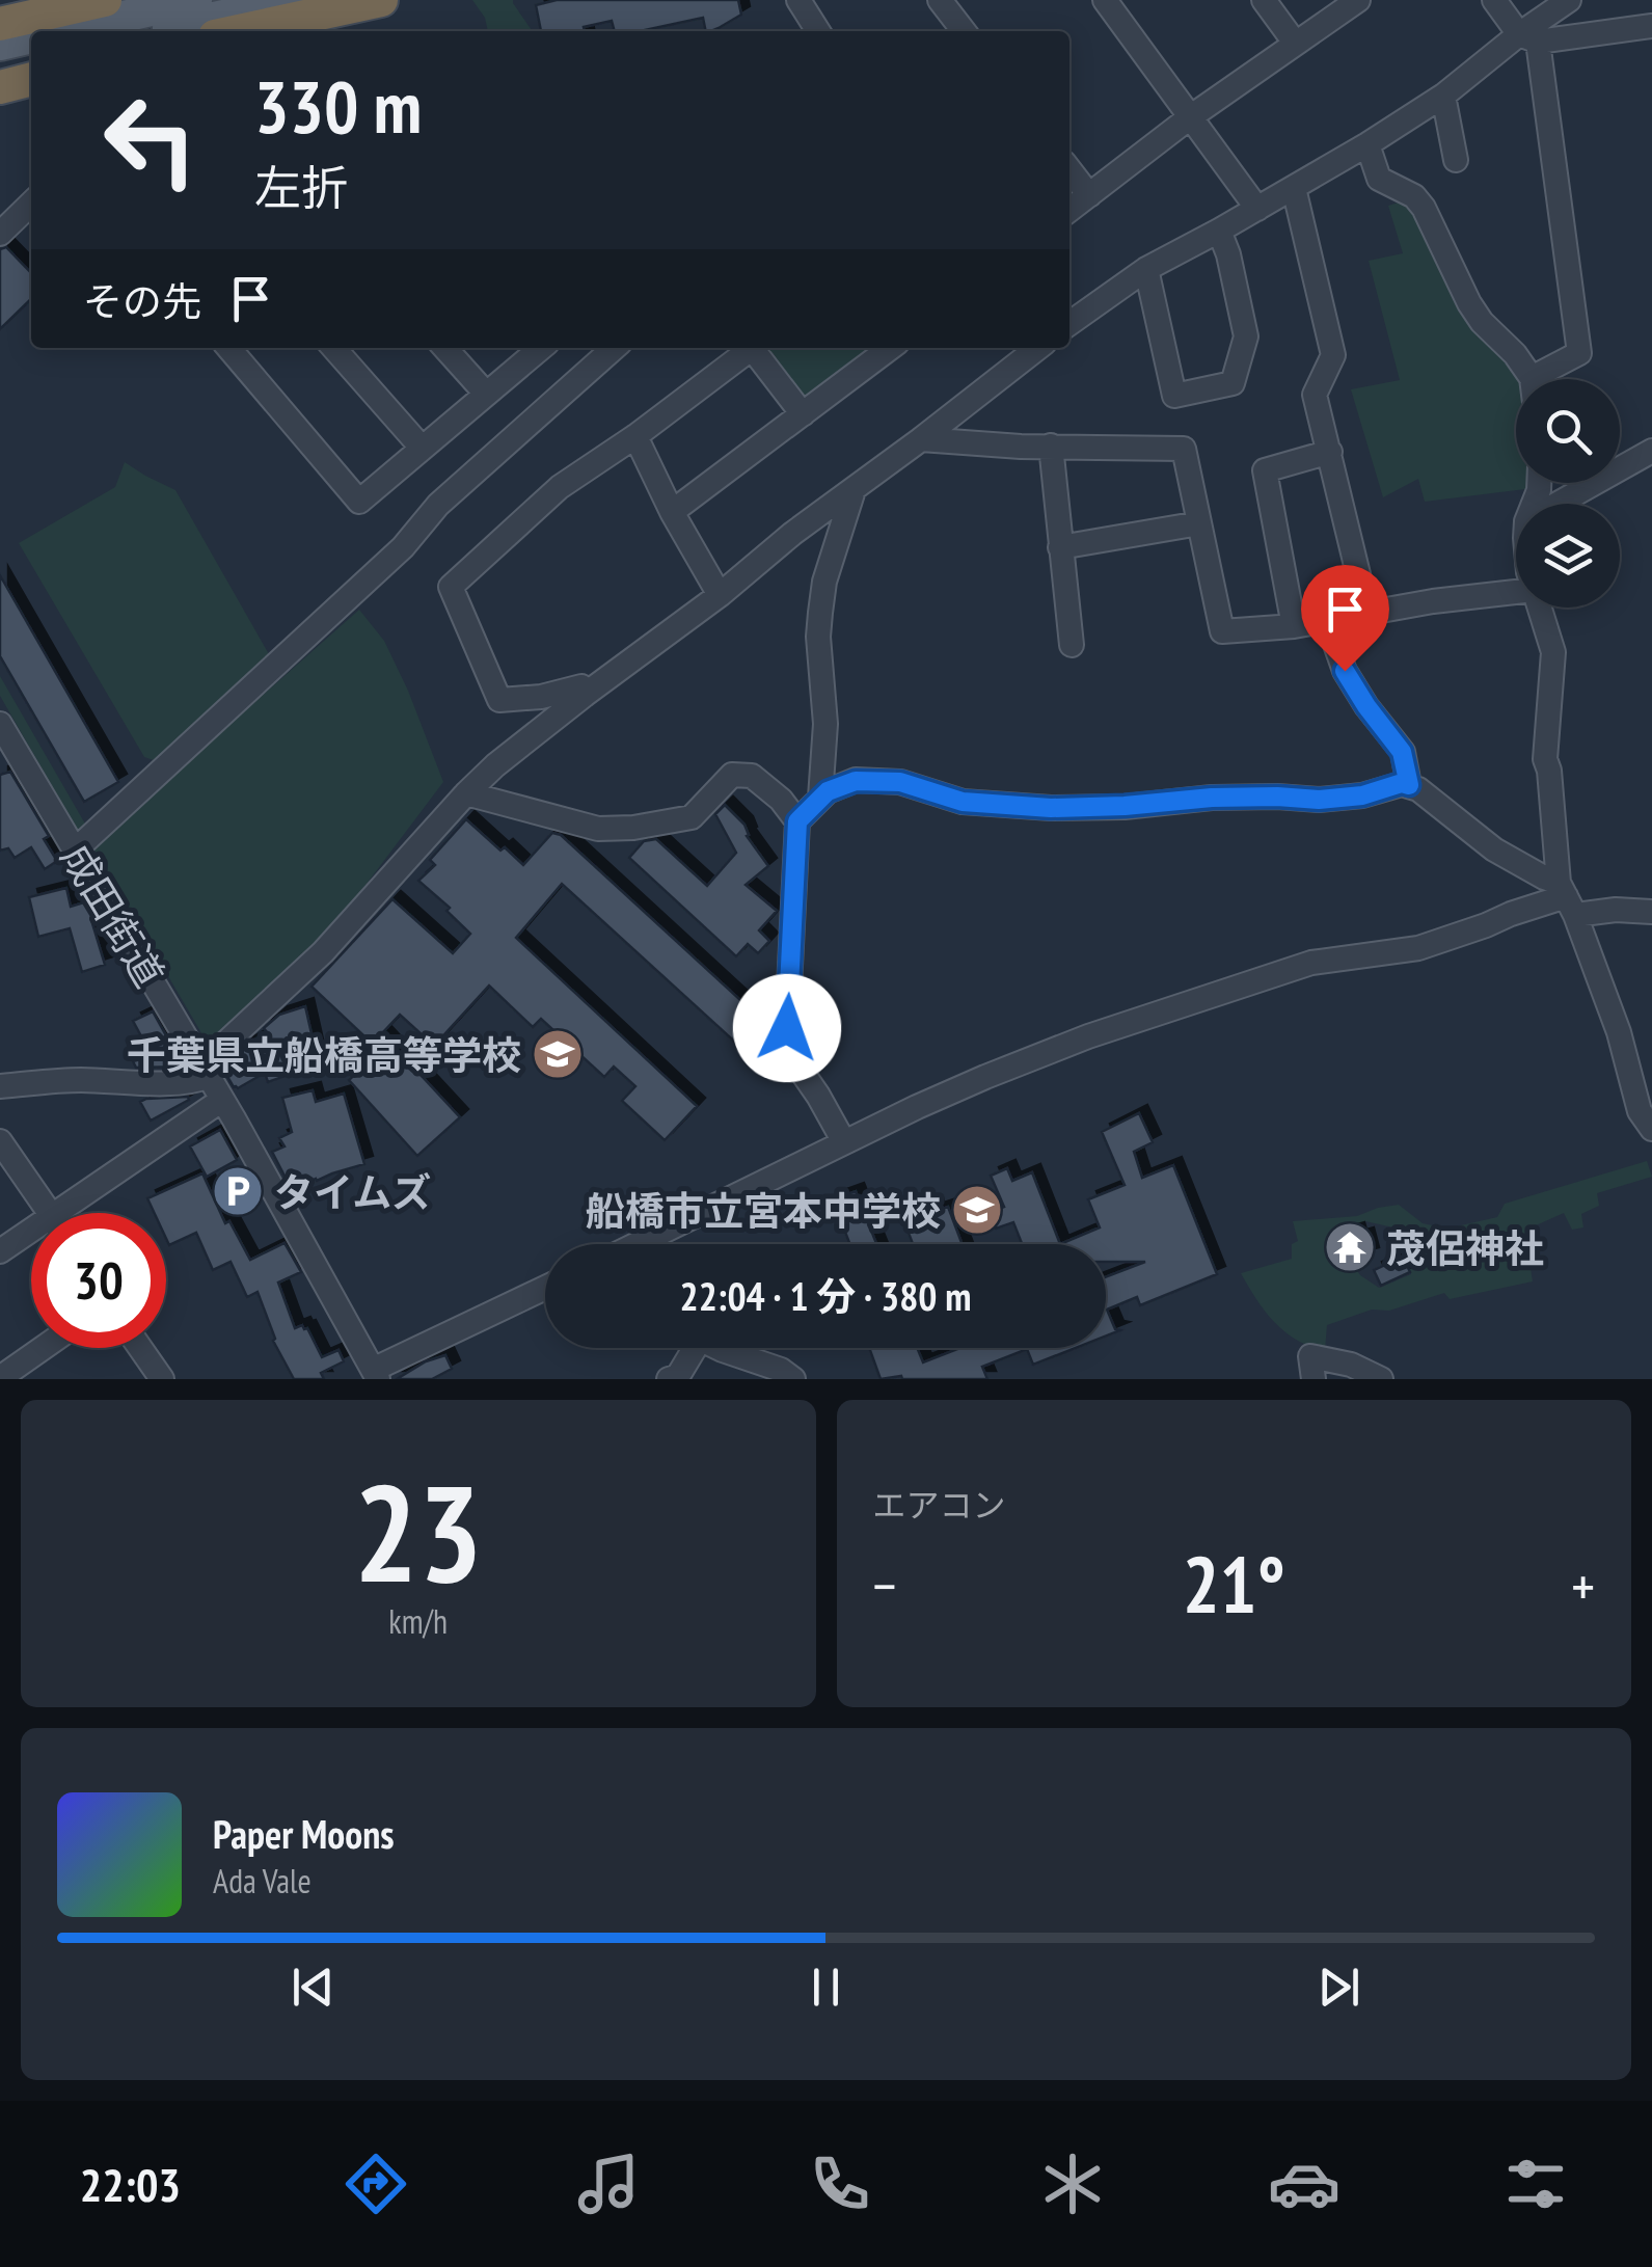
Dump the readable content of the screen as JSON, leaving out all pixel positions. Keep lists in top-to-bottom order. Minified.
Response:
{"streets":{"street":["成田街道"]},"places":{"school or university":["千葉県立船橋高等学校","船橋市立宮本中学校"],"parking":["タイムズ"],"temple":["茂侶神社"]},"page":{"turn":["330 m","左折"],"then":"その先","limit":"30","trip":"22:04 · 1 分 · 380 m","tile":[["23","km/h"],"エアコン"],"heat":["−","21°","+"],"song":["Paper Moons","Ada Vale"],"tabs":"22:03"}}
